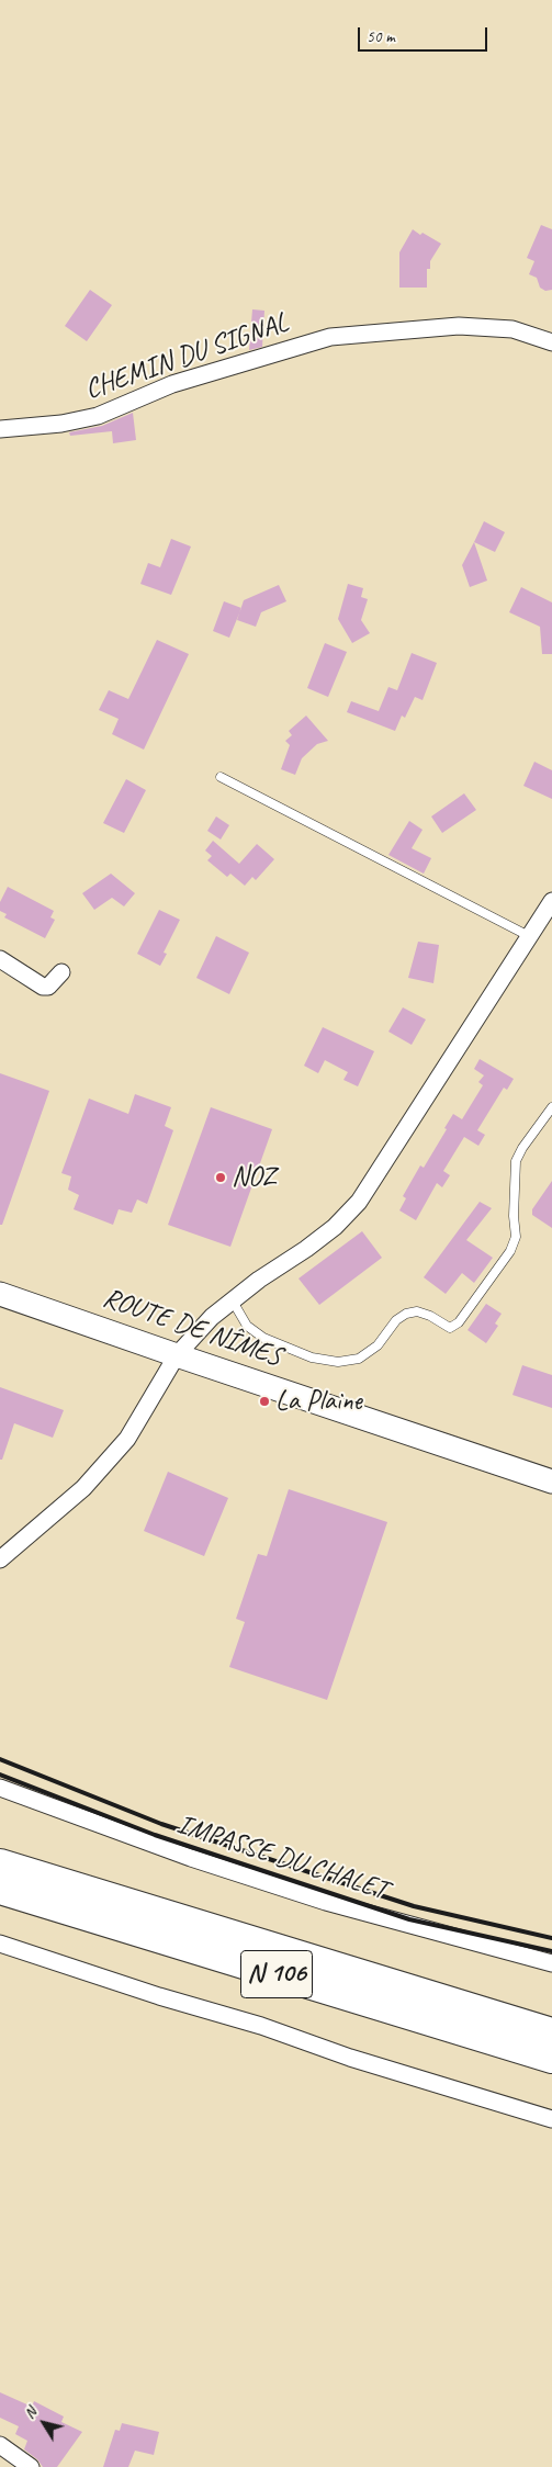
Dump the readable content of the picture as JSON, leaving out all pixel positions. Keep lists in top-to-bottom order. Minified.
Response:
{"streets":{"highway":["N 106"],"main road":["ROUTE DE NÎMES"],"street":["CHEMIN DU SIGNAL","IMPASSE DU CHALET"]},"places":["NOZ","La Plaine"],"scale_bar":"50 m","north":"top left"}
